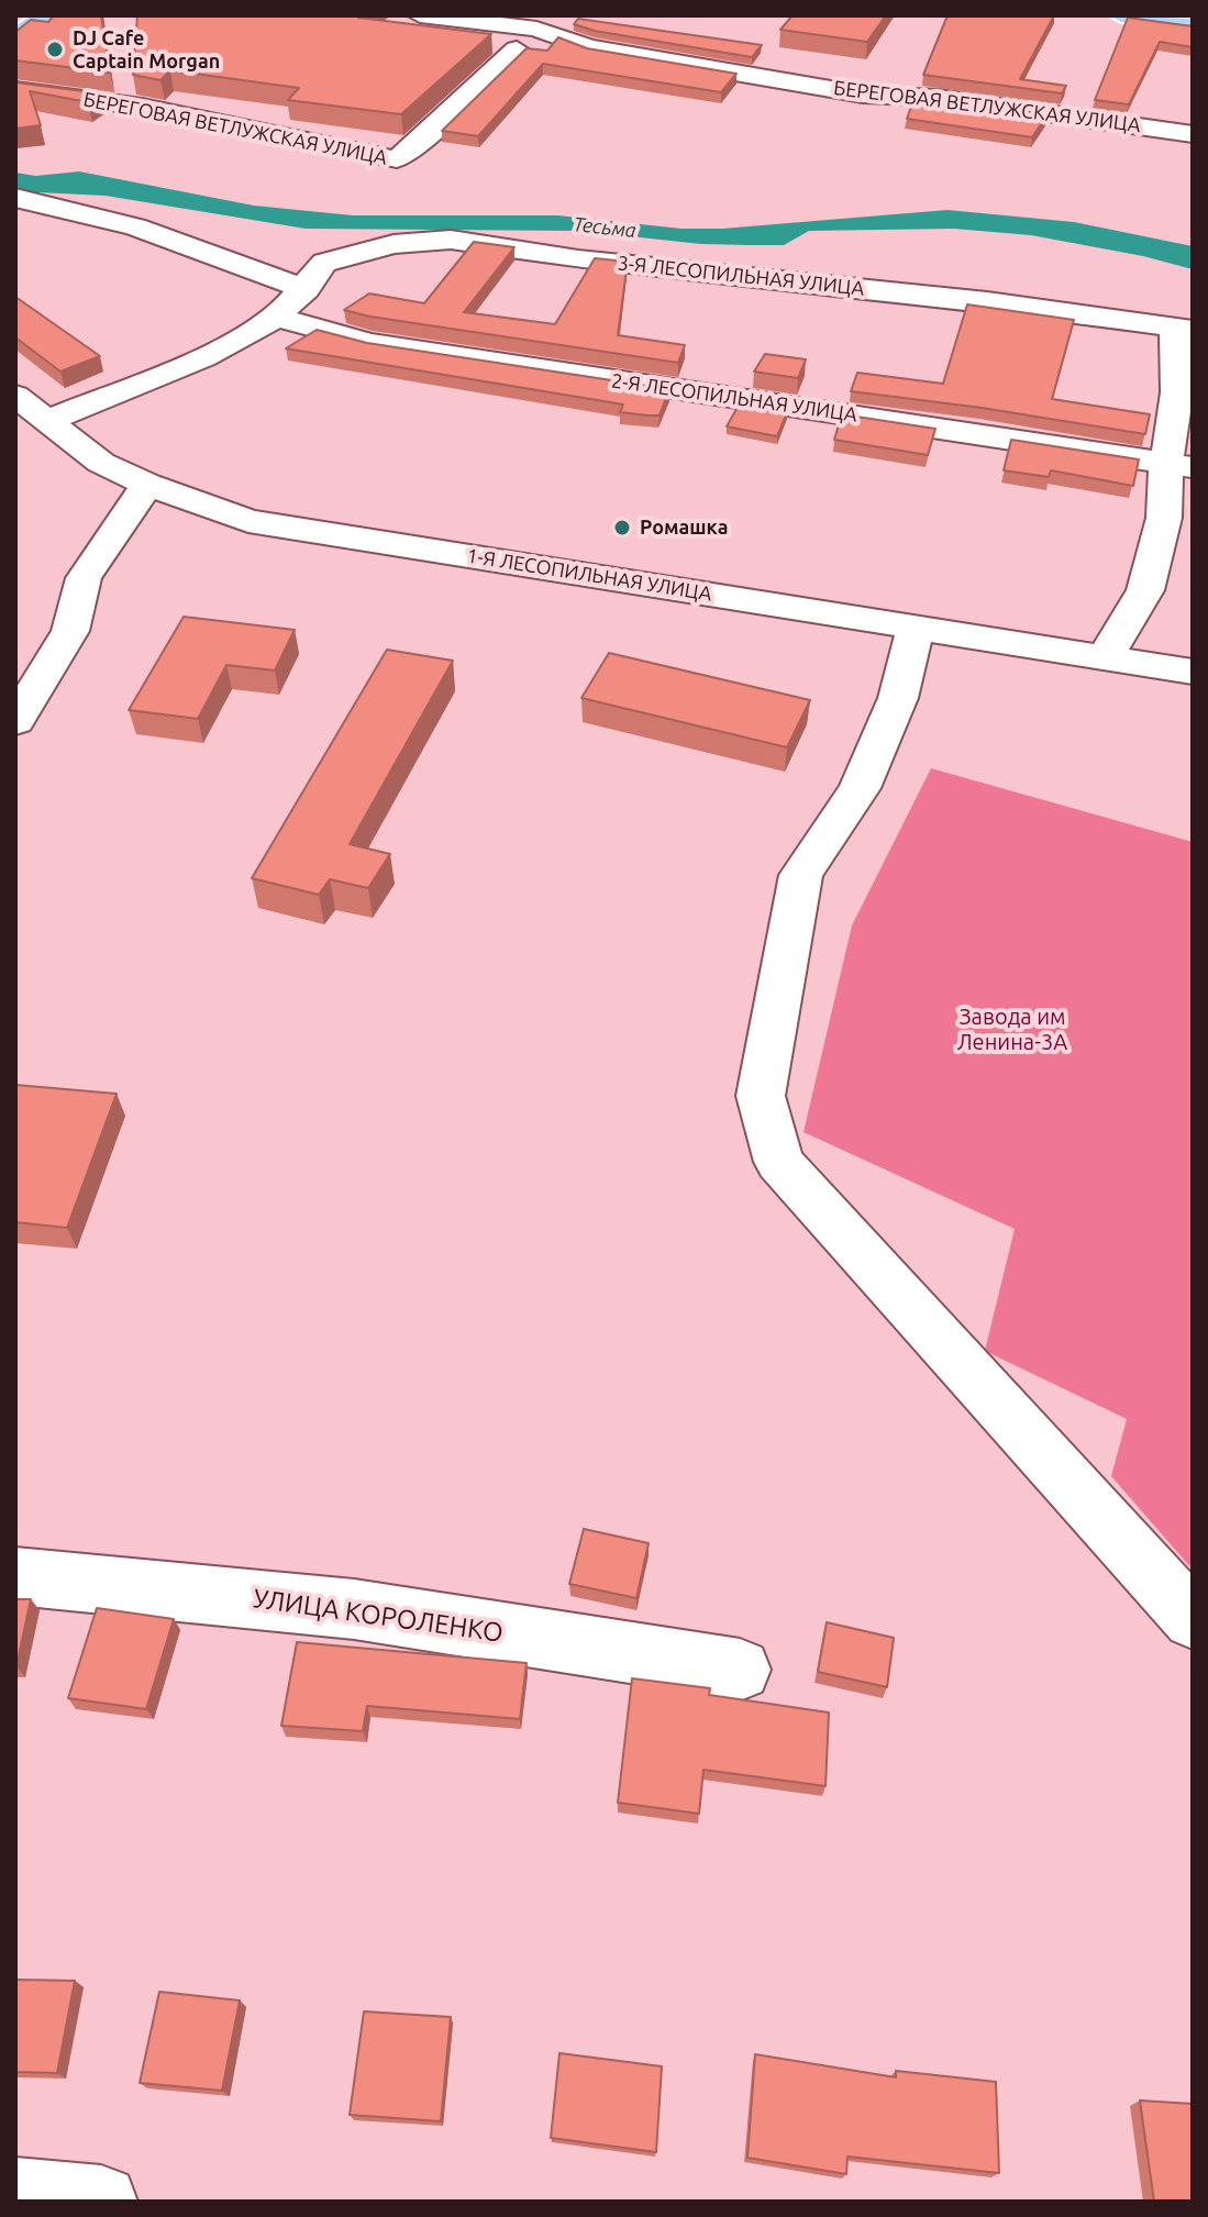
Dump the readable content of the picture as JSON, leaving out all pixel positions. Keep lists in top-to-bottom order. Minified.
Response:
{"streets":{"street":["БЕРЕГОВАЯ ВЕТЛУЖСКАЯ УЛИЦА","3-Я ЛЕСОПИЛЬНАЯ УЛИЦА","2-Я ЛЕСОПИЛЬНАЯ УЛИЦА","1-Я ЛЕСОПИЛЬНАЯ УЛИЦА","УЛИЦА КОРОЛЕНКО"]},"crossings":[["3-Я ЛЕСОПИЛЬНАЯ УЛИЦА","2-Я ЛЕСОПИЛЬНАЯ УЛИЦА"],["3-Я ЛЕСОПИЛЬНАЯ УЛИЦА","1-Я ЛЕСОПИЛЬНАЯ УЛИЦА"]],"water":["Тесьма"],"parks":["Завода им Ленина-3А"],"places":["DJ Cafe Captain Morgan","Ромашка"]}
